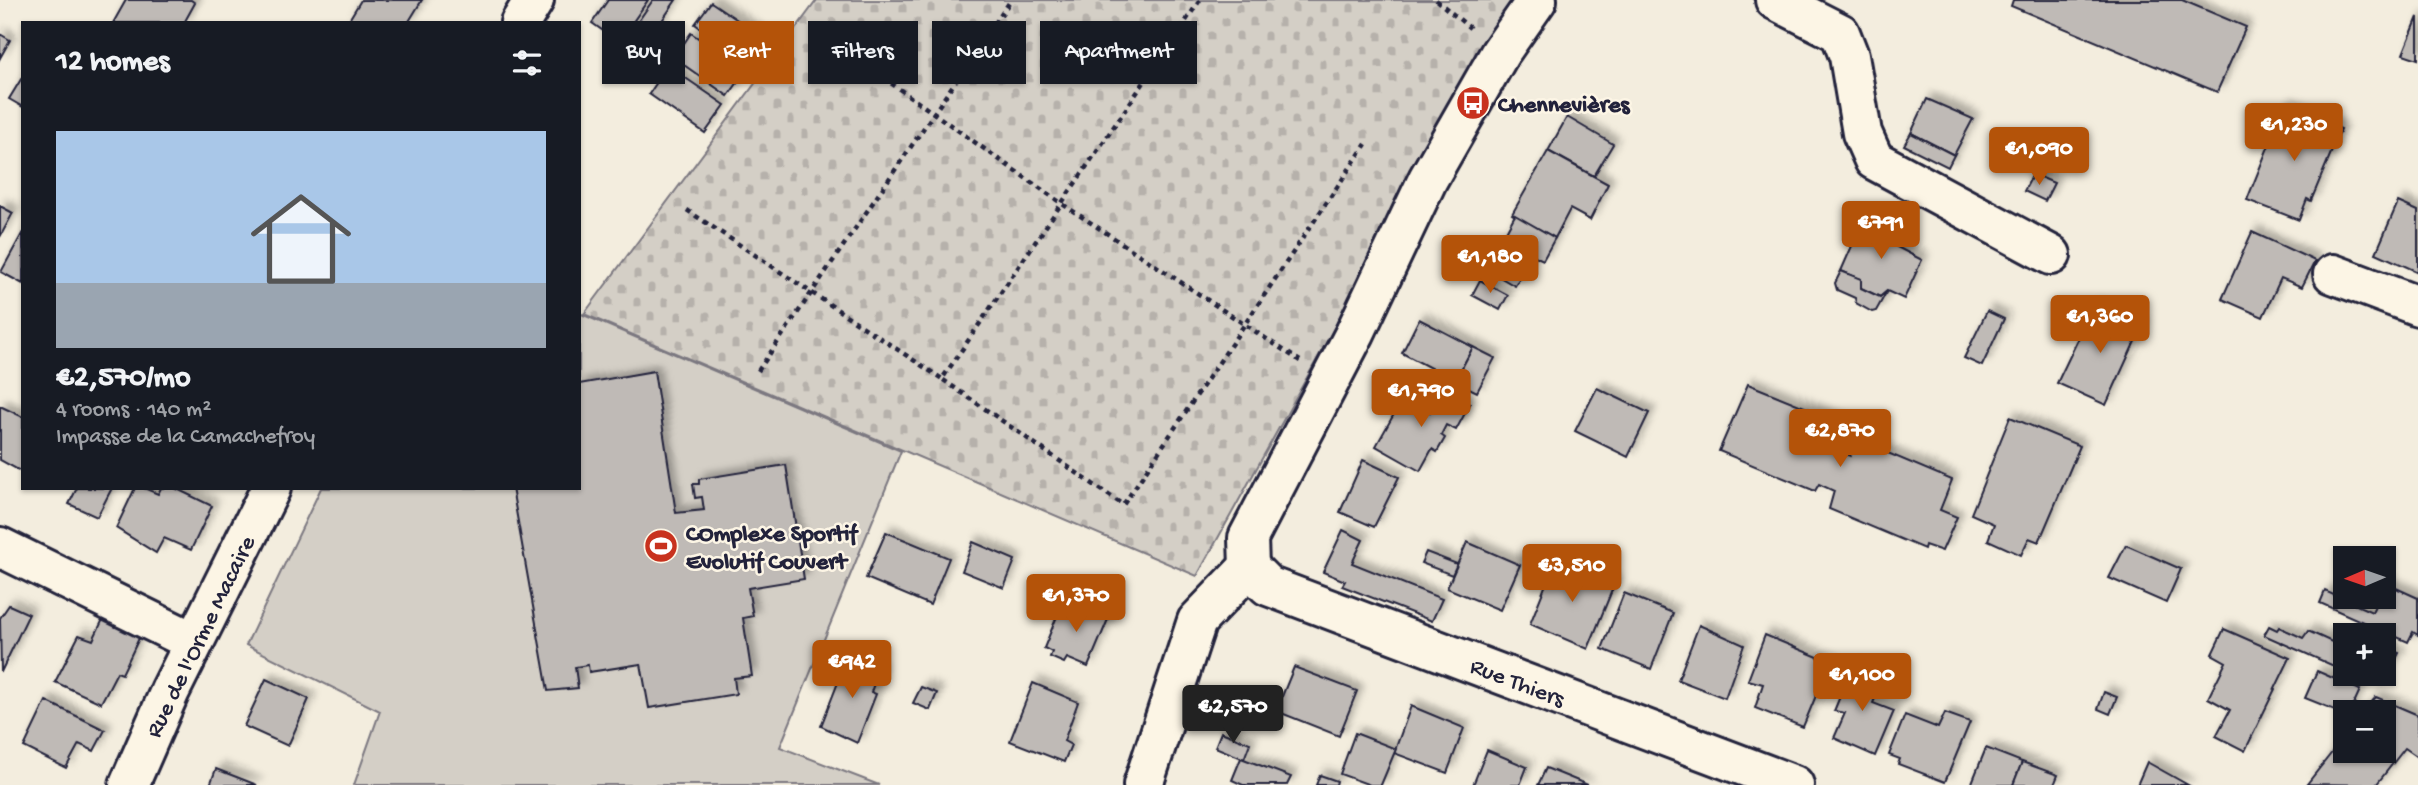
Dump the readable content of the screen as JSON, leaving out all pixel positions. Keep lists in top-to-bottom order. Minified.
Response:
{"streets":{"street":["Rue de l'Orme Macaire","Rue Thiers"]},"places":{"bus stop":["Chennevières"],"sports":["COmplexe Sportif Evolutif Couvert"]},"north":"left","page":{"chip":["Buy","Rent","Filters","New","Apartment"],"heading":"12 homes","price":["€1,230","€1,090","€791","€1,180","€1,360","€1,790","€2,870","€3,510","€1,370","€942","€1,100","€2,570"],"list":[{"name":"€2,570/mo","note":"4 rooms · 140 m² · Impasse de la Camachefroy"}],"map_buttons":["+","−"]}}
